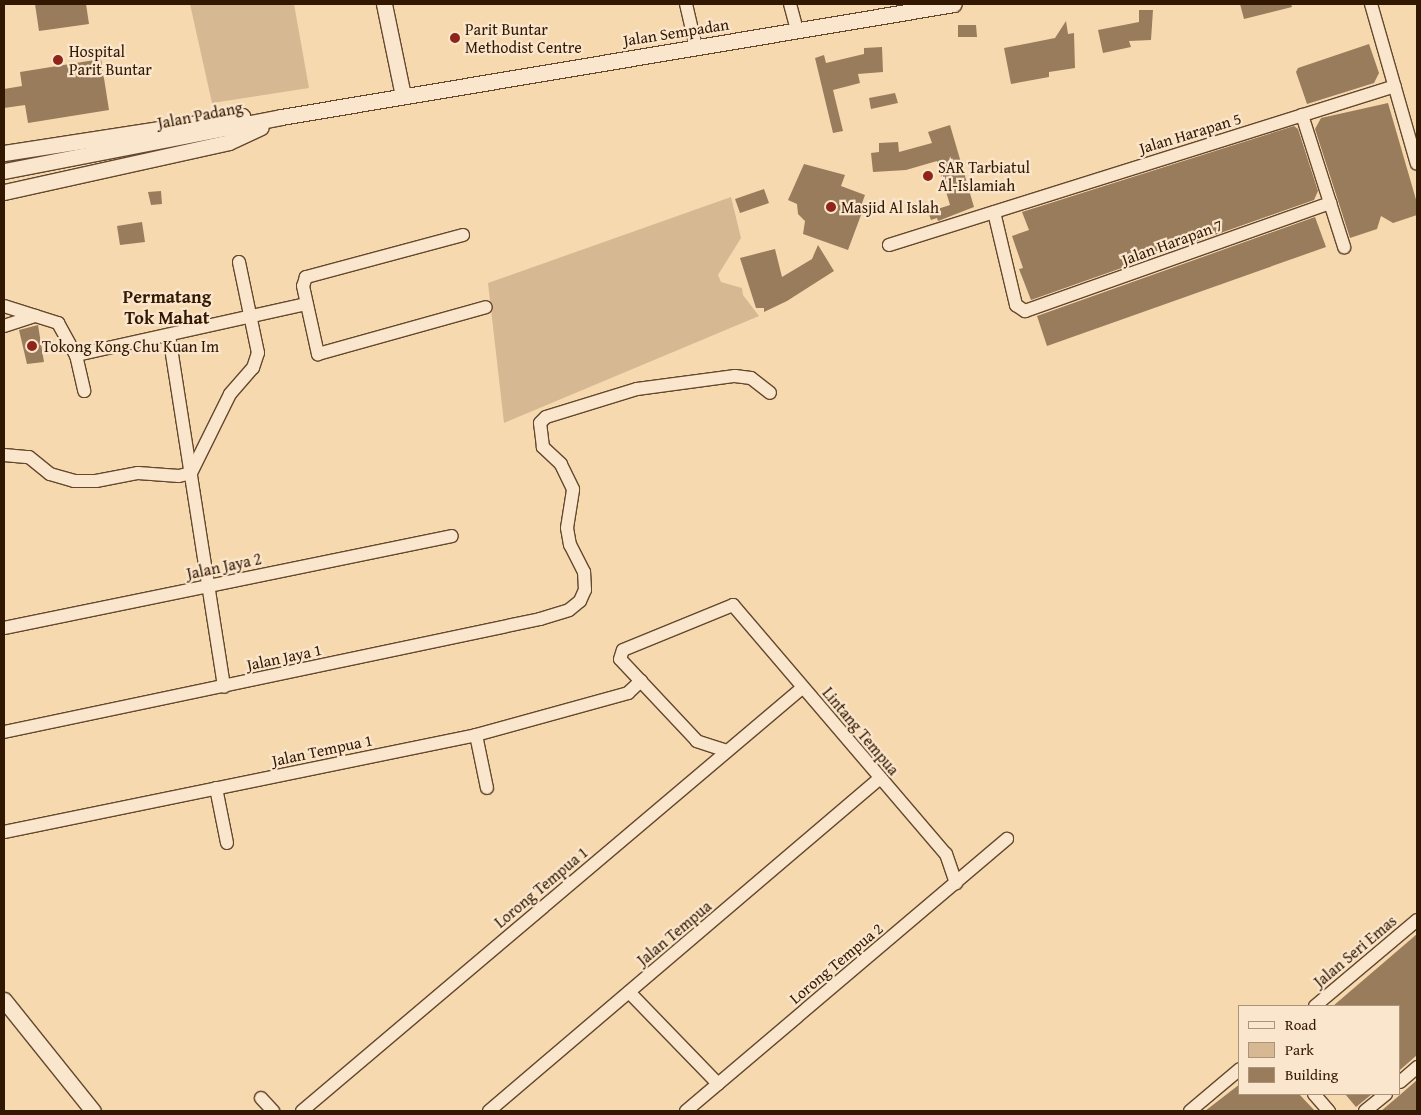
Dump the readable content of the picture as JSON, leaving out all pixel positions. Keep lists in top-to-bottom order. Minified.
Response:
{"streets":{"street":["Jalan Sempadan","Jalan Padang","Jalan Harapan 5","Jalan Harapan 7","Jalan Jaya 2","Jalan Jaya 1","Lintang Tempua","Jalan Tempua 1","Lorong Tempua 1","Jalan Tempua","Jalan Seri Emas","Lorong Tempua 2"]},"crossings":[["Jalan Sempadan","Jalan Padang"],["Jalan Harapan 5","Jalan Harapan 7"],["Lintang Tempua","Jalan Tempua 1"],["Lintang Tempua","Lorong Tempua 1"],["Lintang Tempua","Jalan Tempua"],["Lintang Tempua","Lorong Tempua 2"]],"districts":["Permatang Tok Mahat"],"places":["Parit Buntar Methodist Centre","Hospital Parit Buntar","SAR Tarbiatul Al-Islamiah","Masjid Al Islah","Tokong Kong Chu Kuan Im"],"legend":["Road","Park","Building"]}
